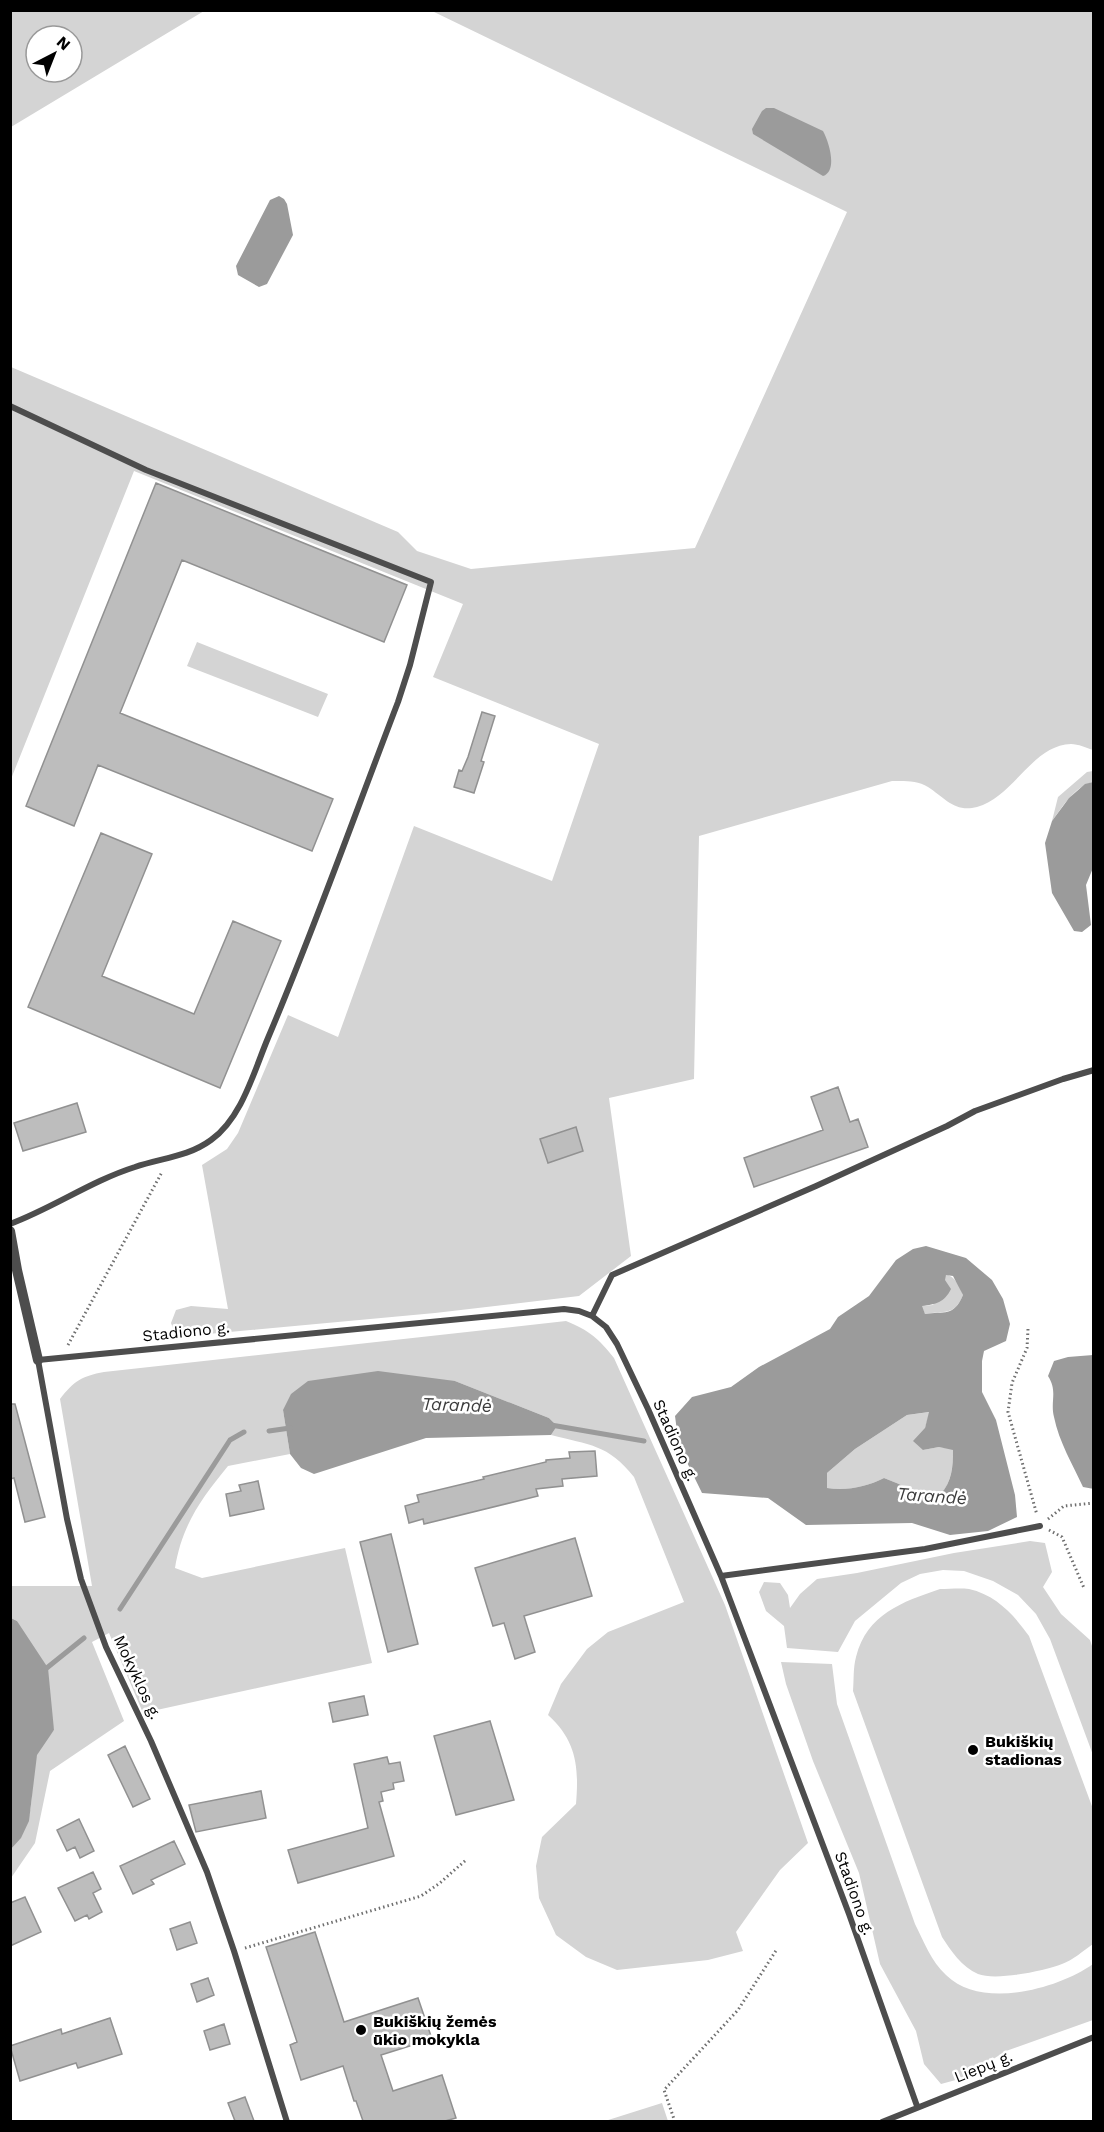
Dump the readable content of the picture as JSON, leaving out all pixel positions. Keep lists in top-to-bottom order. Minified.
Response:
{"streets":{"street":["Stadiono g.","Mokyklos g.","Liepų g."]},"crossings":[["Stadiono g.","Mokyklos g."],["Stadiono g.","Liepų g."]],"water":["Tarandė"],"places":["Bukiškių stadionas","Bukiškių žemės ūkio mokykla"],"north":"top right"}
